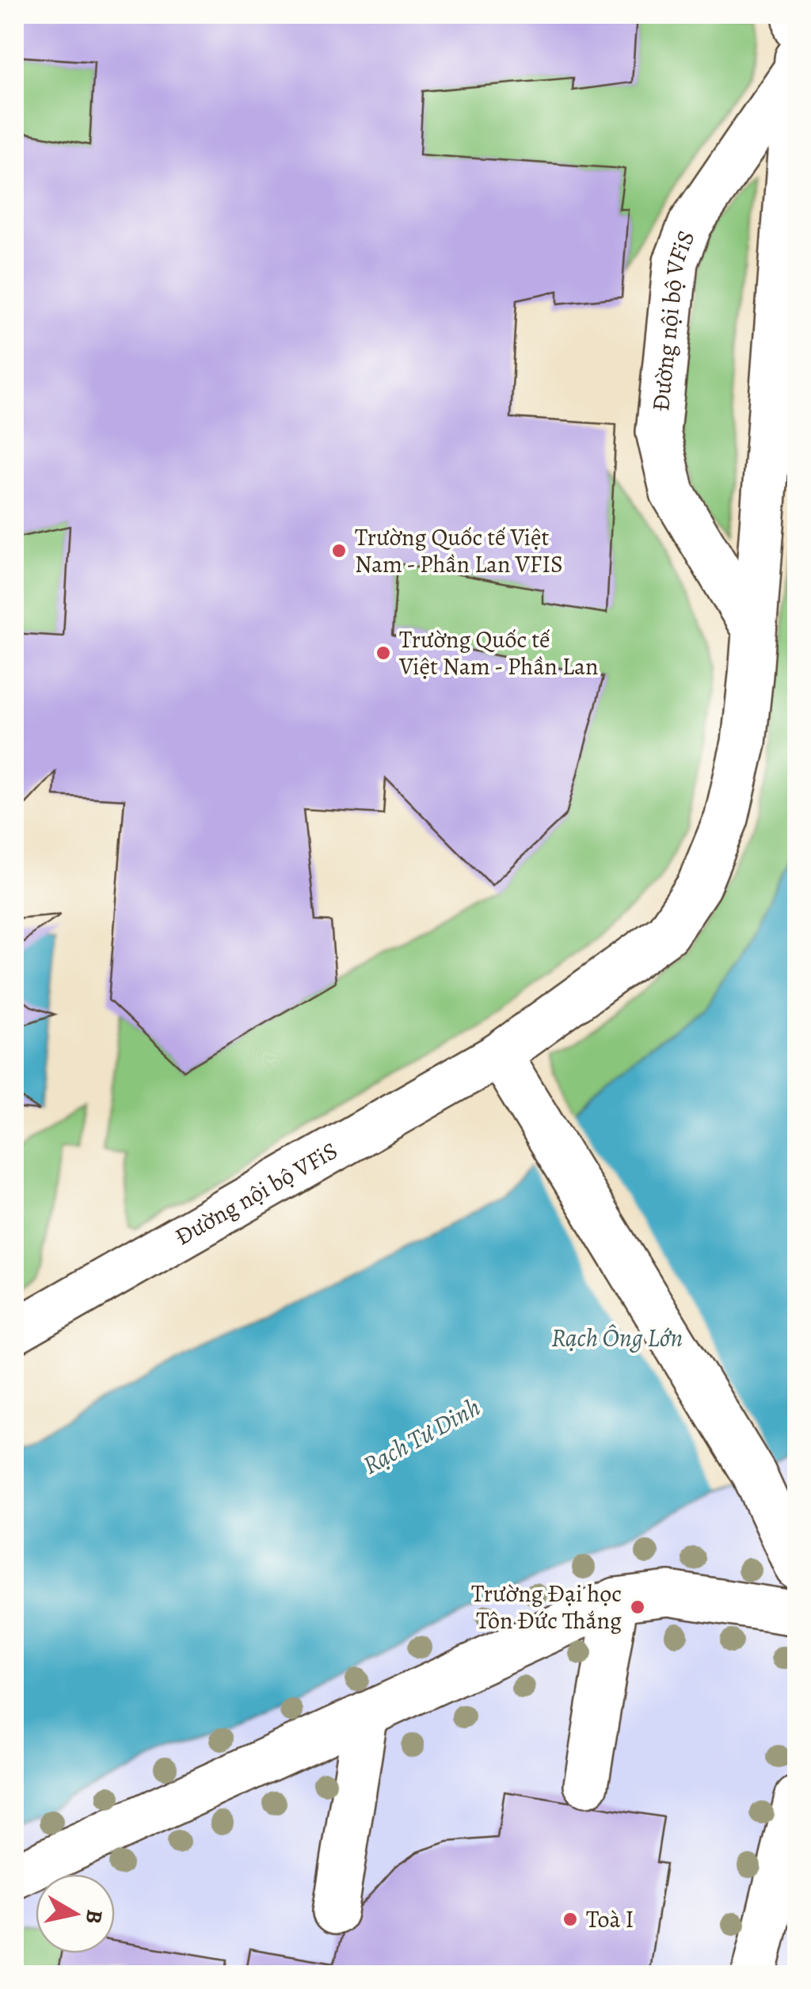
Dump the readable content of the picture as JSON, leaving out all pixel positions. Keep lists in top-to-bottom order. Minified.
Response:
{"streets":{"lane":["Đường nội bộ VFiS"]},"water":["Rạch Ông Lớn","Rạch Tư Dinh"],"places":["Trường Quốc tế Việt Nam - Phần Lan VFIS","Trường Quốc tế Việt Nam - Phần Lan","Trường Đại học Tôn Đức Thắng","Toà I"],"north":"right"}
